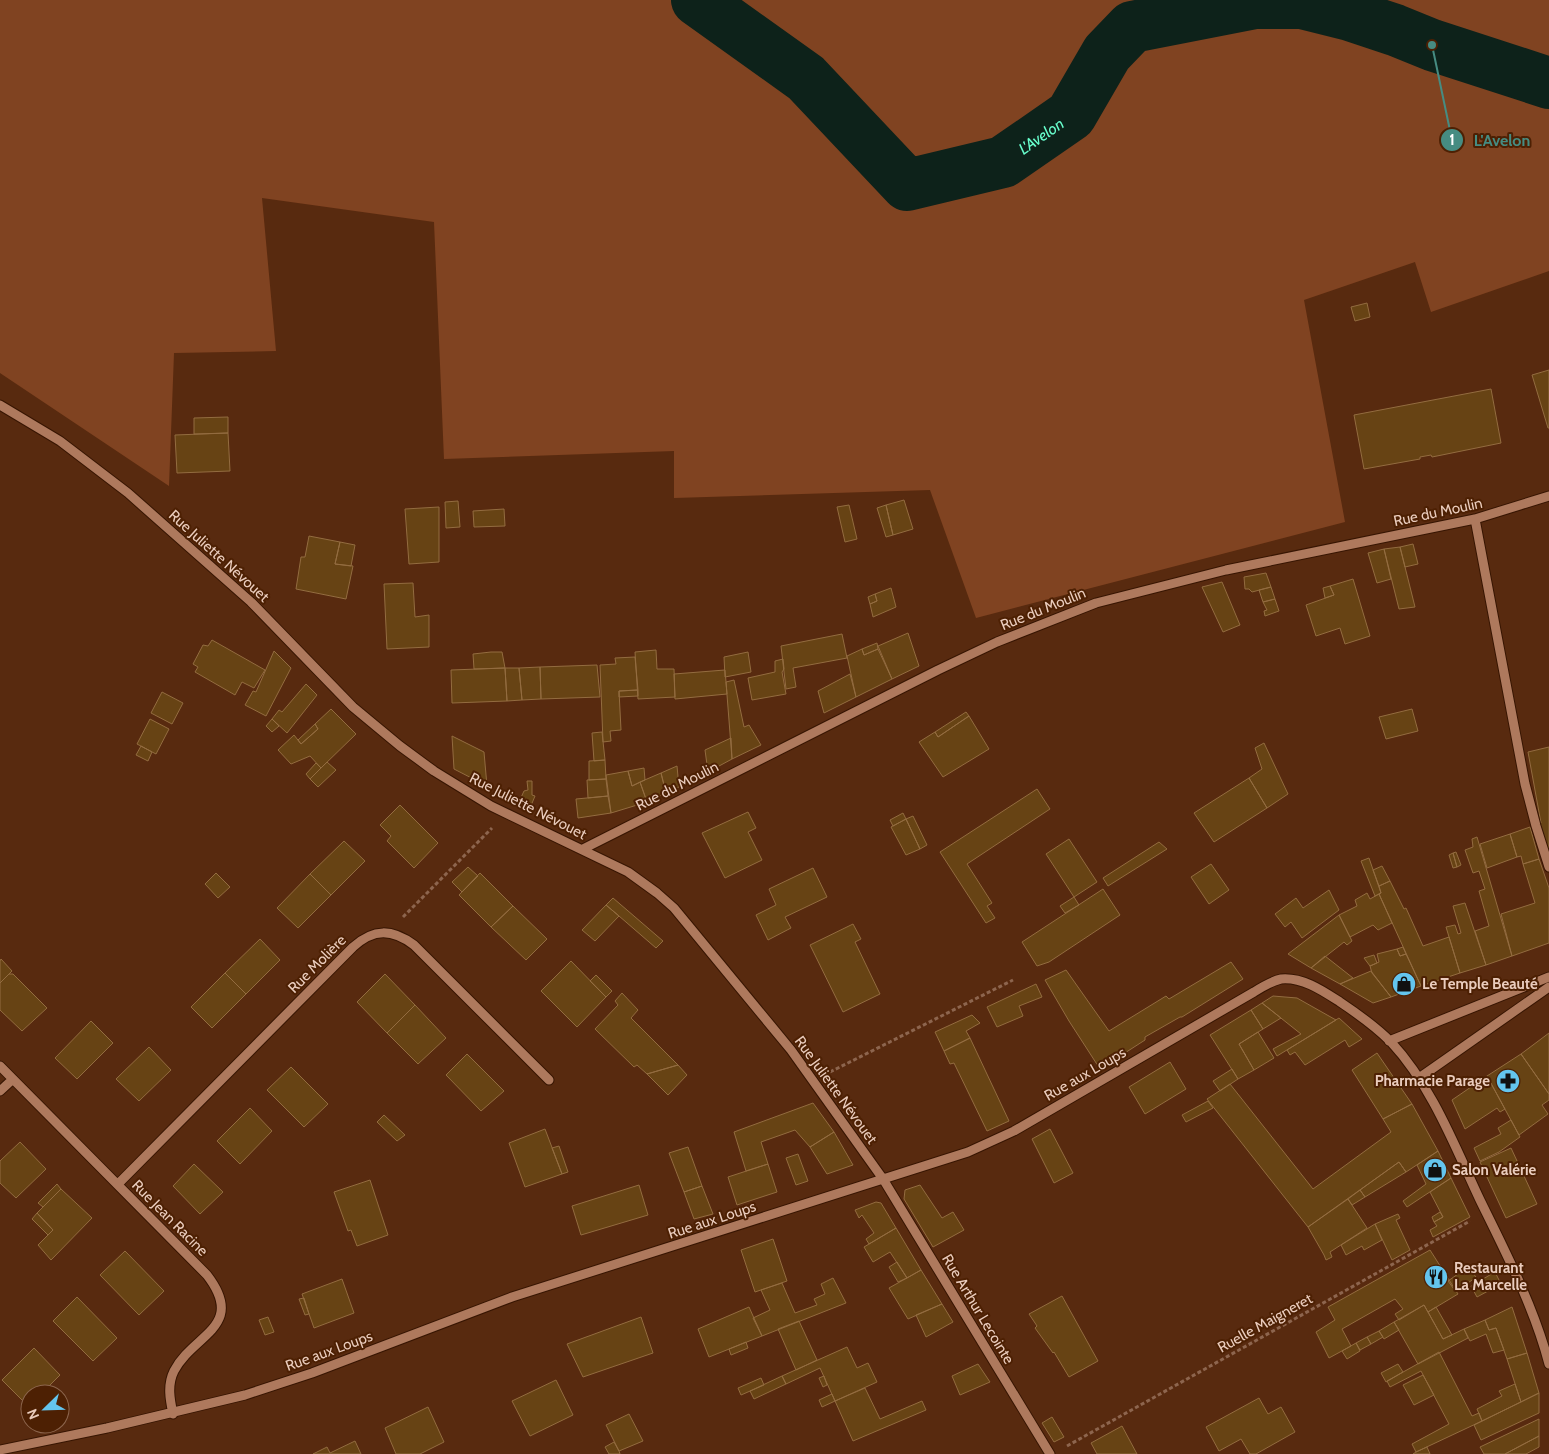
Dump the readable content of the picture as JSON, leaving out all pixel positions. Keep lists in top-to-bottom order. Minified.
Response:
{"streets":{"street":["Rue du Moulin","Rue Juliette Névouet","Rue Molière","Rue aux Loups","Rue Jean Racine","Rue Arthur Lecointe"],"path":["Ruelle Maigneret"]},"crossings":[["Rue du Moulin","Rue Juliette Névouet"],["Rue Juliette Névouet","Rue aux Loups"],["Rue Juliette Névouet","Rue Arthur Lecointe"],["Rue Molière","Rue Jean Racine"],["Rue aux Loups","Rue Jean Racine"],["Rue aux Loups","Rue Arthur Lecointe"],["Rue aux Loups","Ruelle Maigneret"]],"water":["L'Avelon"],"places":{"other":["L'Avelon"],"shop":["Le Temple Beauté","Salon Valérie"],"pharmacy":["Pharmacie Parage"],"restaurant":["Restaurant La Marcelle"]},"north":"bottom left"}
